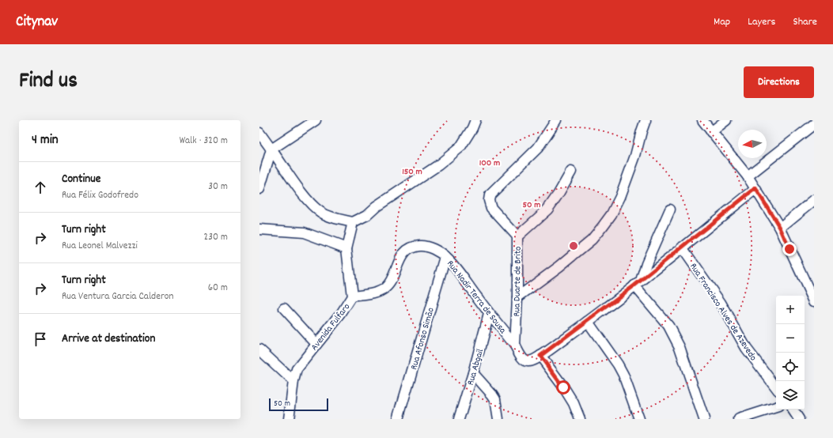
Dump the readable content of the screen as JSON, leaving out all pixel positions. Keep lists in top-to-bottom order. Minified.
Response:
{"streets":{"street":["Rua Duarte de Brito","Rua Nadir Terra de Sousa","Rua Francisco Alves de Azevedo","Avenida Fulfaro","Rua Afonso Simão","Rua Abgail"]},"crossings":[["Rua Duarte de Brito","Rua Nadir Terra de Sousa"],["Rua Nadir Terra de Sousa","Avenida Fulfaro"],["Rua Nadir Terra de Sousa","Rua Afonso Simão"],["Rua Nadir Terra de Sousa","Rua Abgail"]],"scale_bar":"50 m","north":"left","page":{"header":"Citynav","nav":["Map","Layers","Share"],"title":"Find us","buttons":"Directions","heading":["4 min","Walk · 320 m"],"list":[["Continue","Rua Félix Godofredo","30 m"],["Turn right","Rua Leonel Malvezzi","230 m"],["Turn right","Rua Ventura Garcia Calderon","60 m"],"Arrive at destination"],"map_buttons":["+","−"],"scale":"50 m"},"rings":["100 m","150 m","50 m"]}
